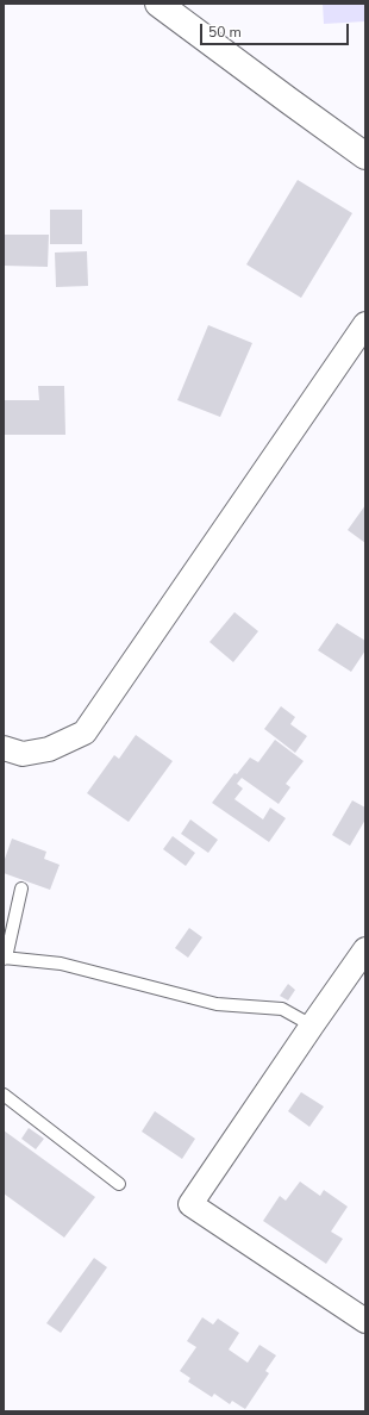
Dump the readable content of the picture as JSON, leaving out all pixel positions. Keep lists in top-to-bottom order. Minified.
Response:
{"scale_bar":"50 m"}
